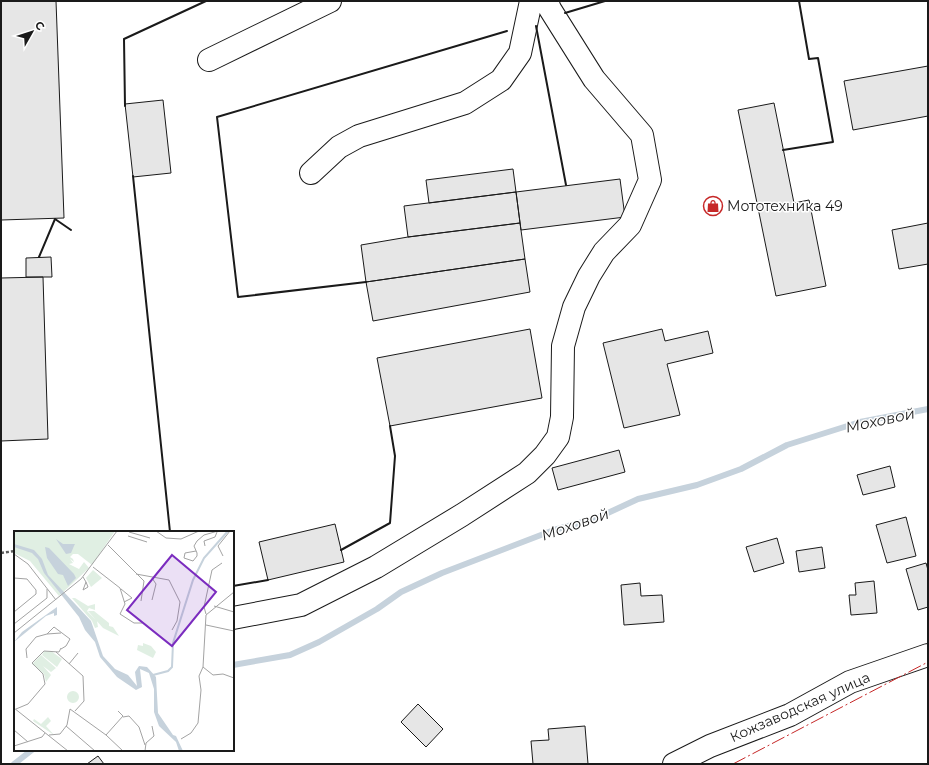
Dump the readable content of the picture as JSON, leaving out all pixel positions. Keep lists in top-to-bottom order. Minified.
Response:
{"streets":{"street":["Кожзаводская улица"]},"water":["Моховой"],"places":{"shop":["Мототехника 49"]},"north":"top right"}
